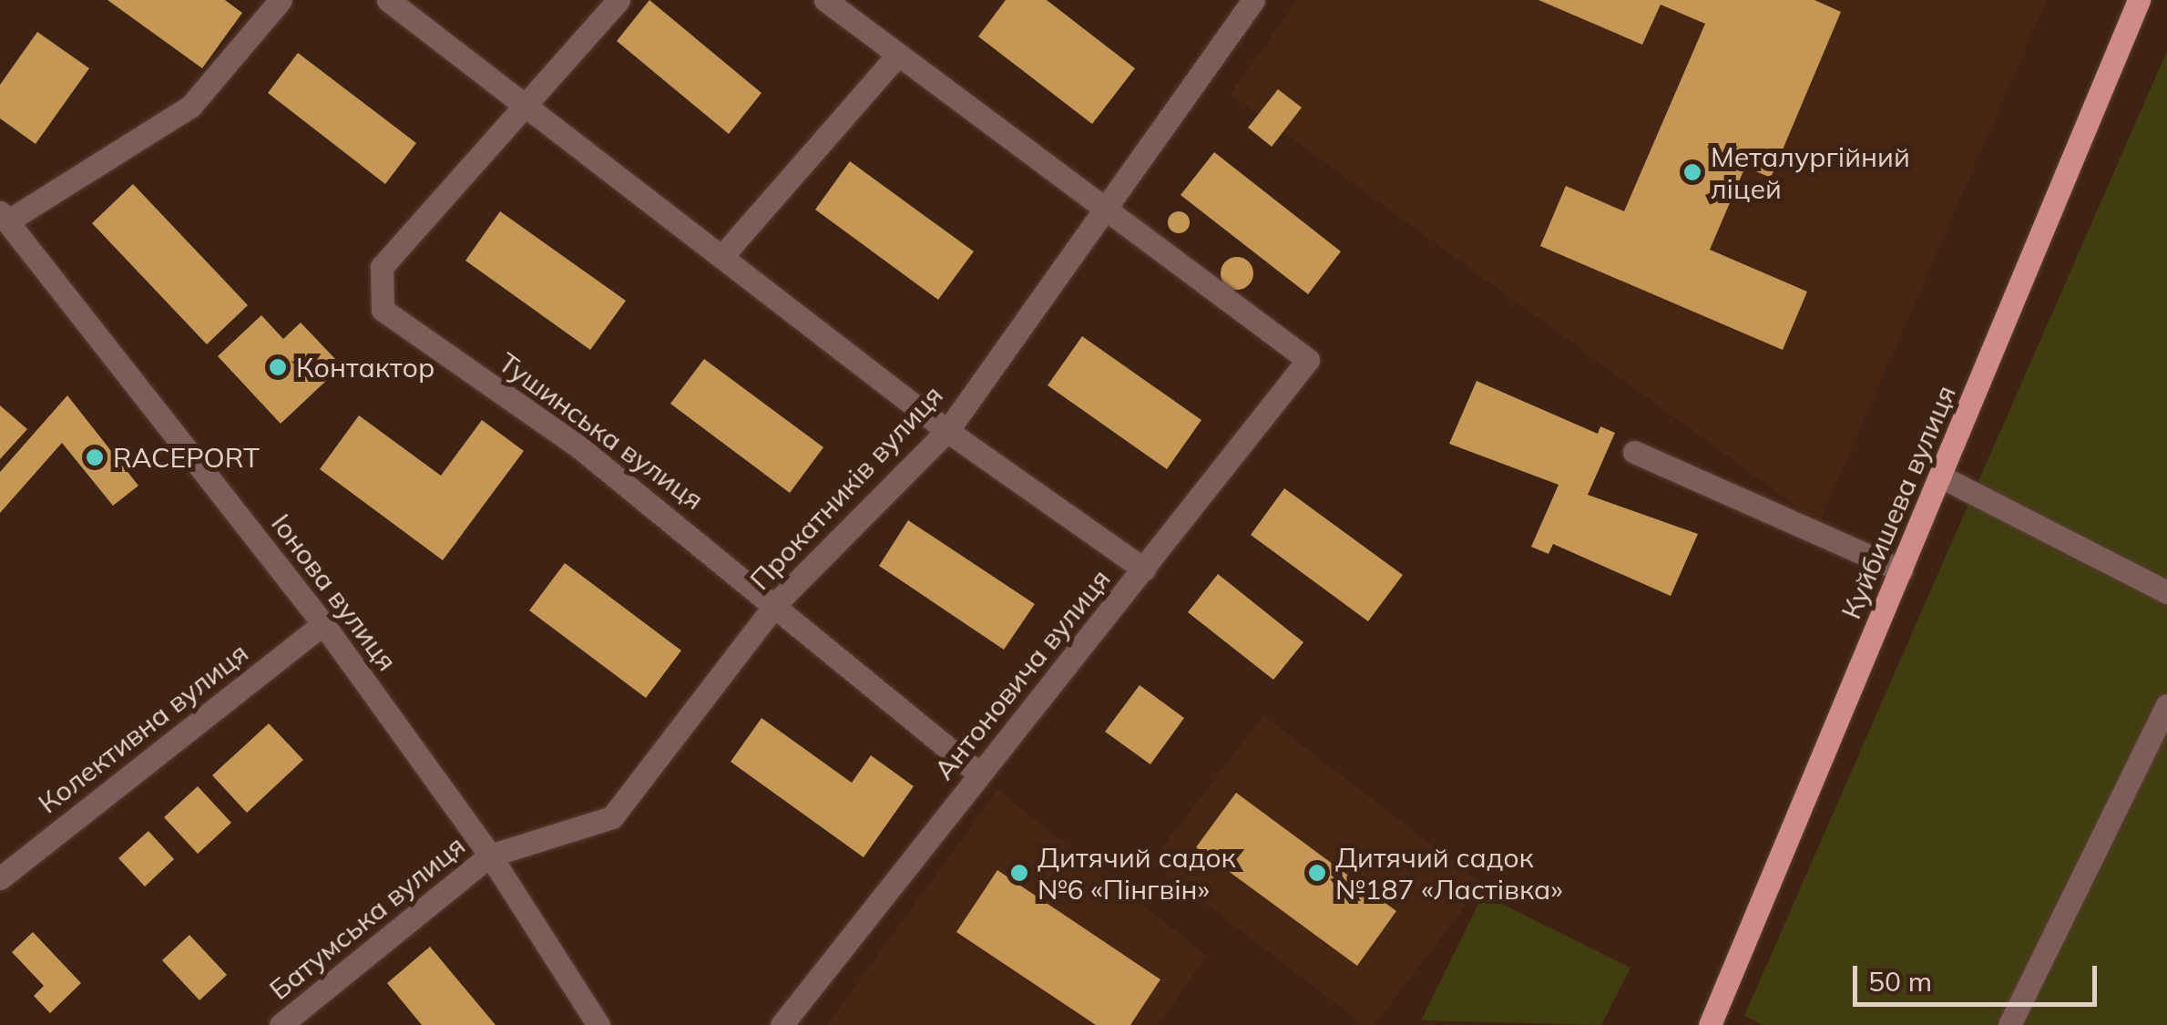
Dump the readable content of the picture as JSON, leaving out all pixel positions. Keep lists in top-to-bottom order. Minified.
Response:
{"streets":{"main road":["Куйбишева вулиця"],"street":["Тушинська вулиця","Прокатників вулиця","Іонова вулиця","Антоновича вулиця","Колективна вулиця","Батумська вулиця"]},"crossings":[["Тушинська вулиця","Прокатників вулиця"],["Тушинська вулиця","Антоновича вулиця"],["Прокатників вулиця","Іонова вулиця"],["Прокатників вулиця","Антоновича вулиця"],["Прокатників вулиця","Батумська вулиця"],["Іонова вулиця","Колективна вулиця"],["Іонова вулиця","Батумська вулиця"]],"places":["Металургійний ліцей","Контактор","RACEPORT","Дитячий садок №6 «Пінгвін»","Дитячий садок №187 «Ластівка»"],"scale_bar":"50 m"}
